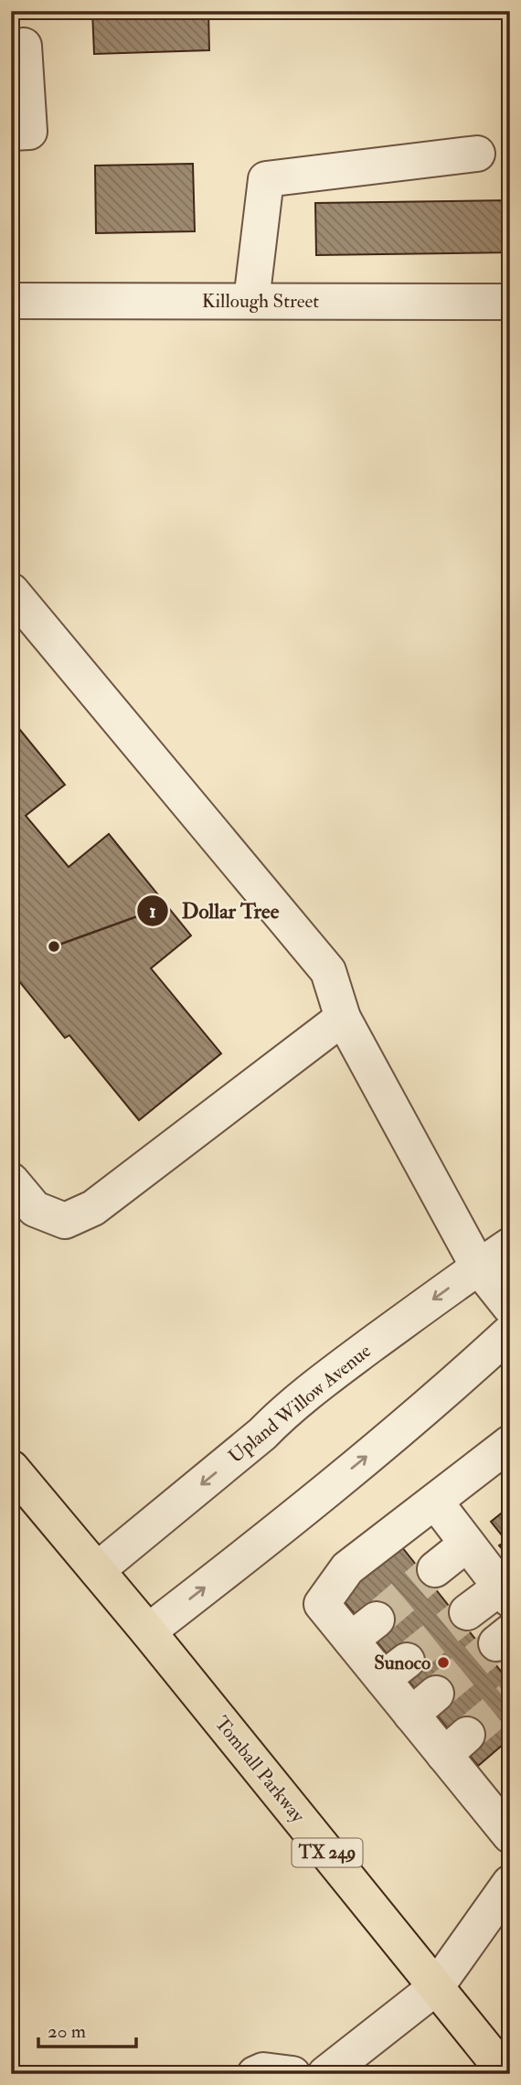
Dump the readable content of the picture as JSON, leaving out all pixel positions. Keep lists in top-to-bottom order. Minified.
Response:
{"streets":{"main road":["Tomball Parkway","TX 249"],"street":["Killough Street","Upland Willow Avenue"]},"crossings":[["Upland Willow Avenue","Tomball Parkway"]],"places":["Dollar Tree","Sunoco"],"scale_bar":"20 m"}
